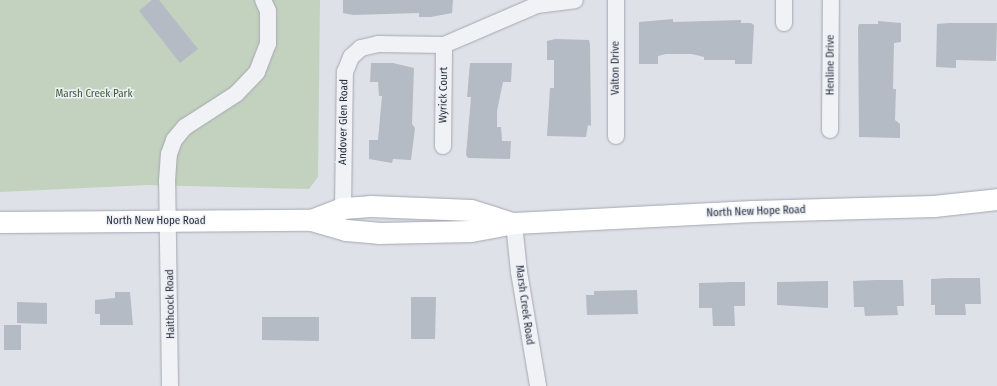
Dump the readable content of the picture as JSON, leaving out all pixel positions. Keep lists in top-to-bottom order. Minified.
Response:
{"streets":{"main road":["North New Hope Road"],"street":["Henline Drive","Valton Drive","Wyrick Court","Andover Glen Road","Haithcock Road","Marsh Creek Road"]},"crossings":[["Wyrick Court","Andover Glen Road"],["Andover Glen Road","North New Hope Road"],["North New Hope Road","Haithcock Road"],["North New Hope Road","Marsh Creek Road"]],"parks":["Marsh Creek Park"]}
